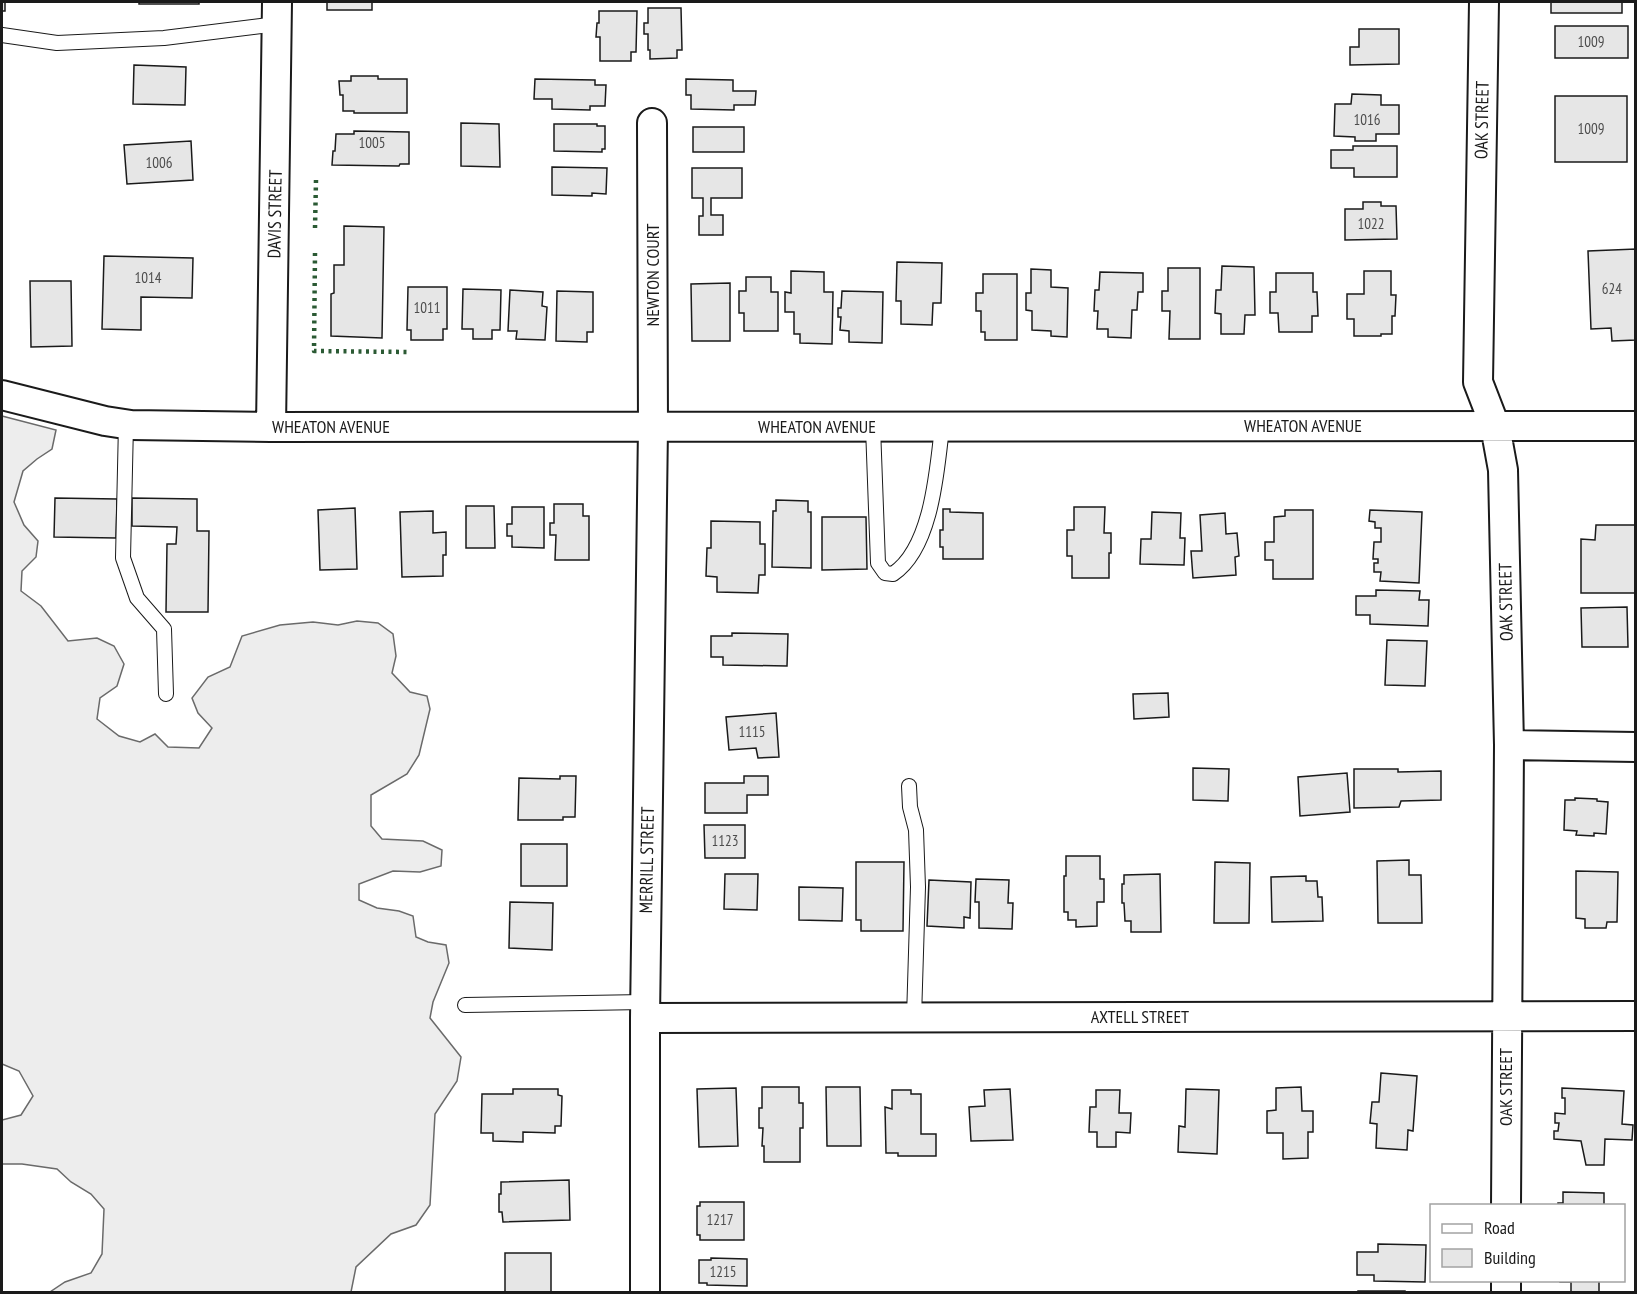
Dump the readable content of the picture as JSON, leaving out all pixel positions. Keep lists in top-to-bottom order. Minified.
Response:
{"streets":{"street":["OAK STREET","DAVIS STREET","NEWTON COURT","WHEATON AVENUE","MERRILL STREET","AXTELL STREET"]},"crossings":[["OAK STREET","WHEATON AVENUE"],["OAK STREET","AXTELL STREET"],["DAVIS STREET","WHEATON AVENUE"],["NEWTON COURT","WHEATON AVENUE"],["NEWTON COURT","MERRILL STREET"],["WHEATON AVENUE","MERRILL STREET"],["MERRILL STREET","AXTELL STREET"]],"house_numbers":["1009","1016","1009","1005","1006","1022","1014","624","1011","1115","1123","1217","1215"],"legend":["Road","Building"]}
